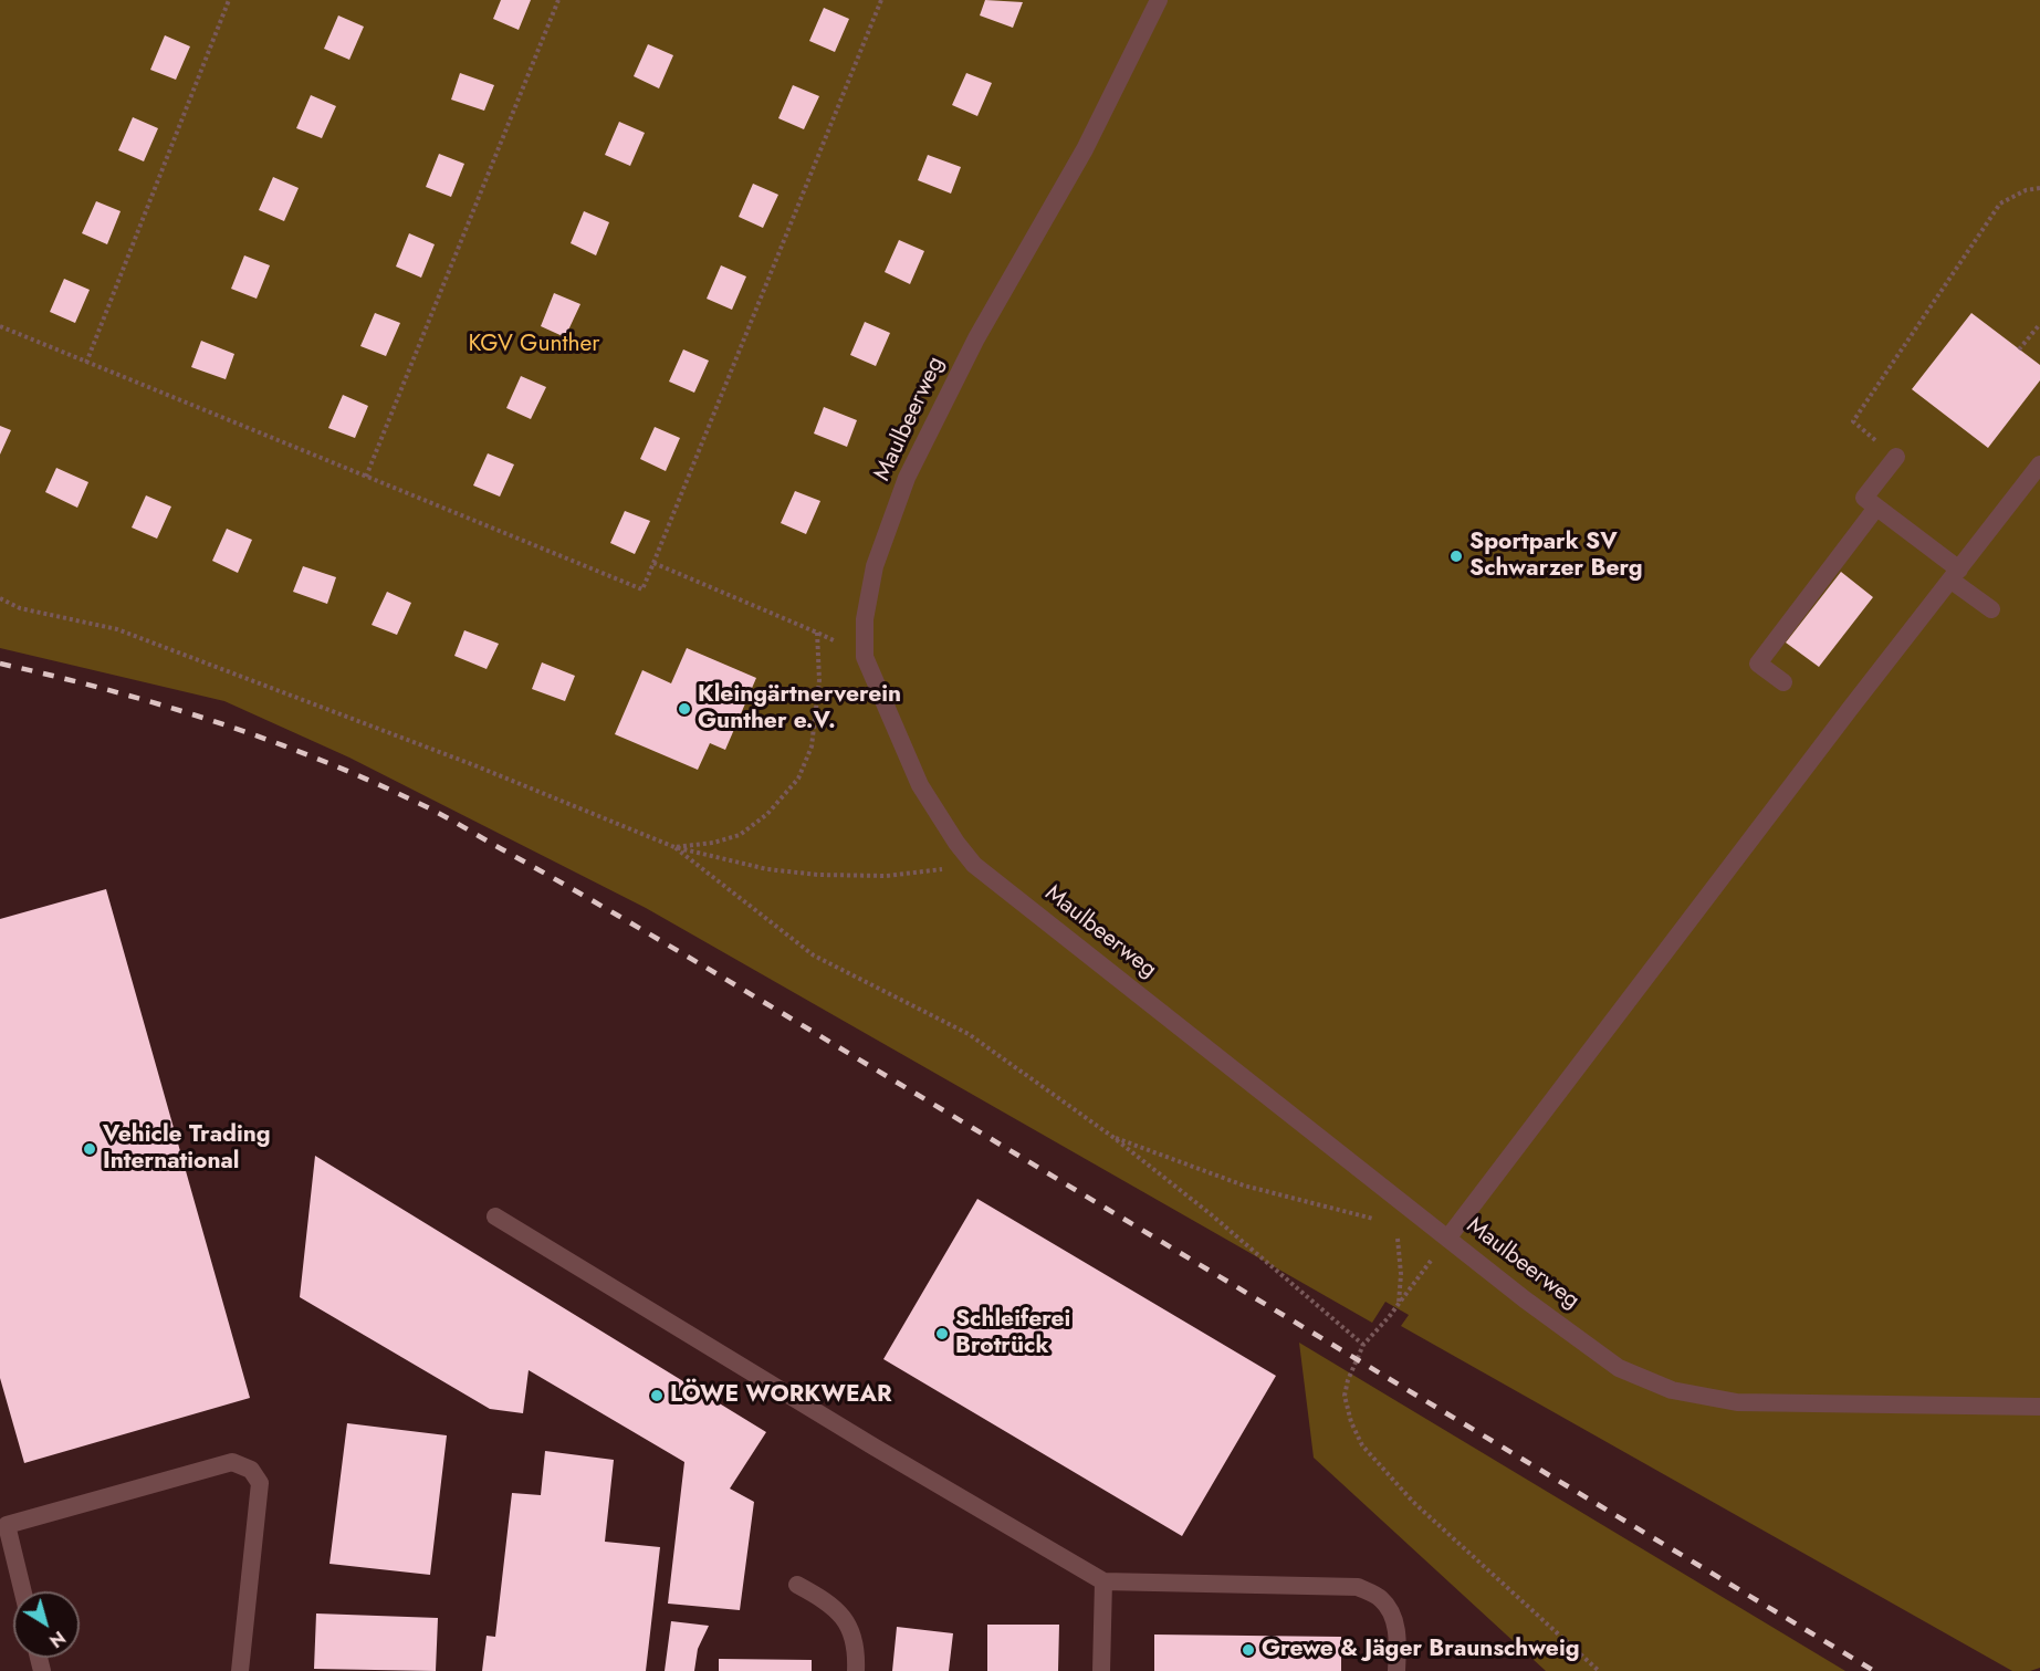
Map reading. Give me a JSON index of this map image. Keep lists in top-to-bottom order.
{
  "streets": {
    "lane": ["Maulbeerweg"]
  },
  "parks": ["KGV Gunther"],
  "places": [
    "Sportpark SV Schwarzer Berg",
    "Kleingärtnerverein Gunther e.V.",
    "Vehicle Trading International",
    "Schleiferei Brotrück",
    "LÖWE WORKWEAR",
    "Grewe & Jäger Braunschweig"
  ],
  "north": "bottom right"
}
